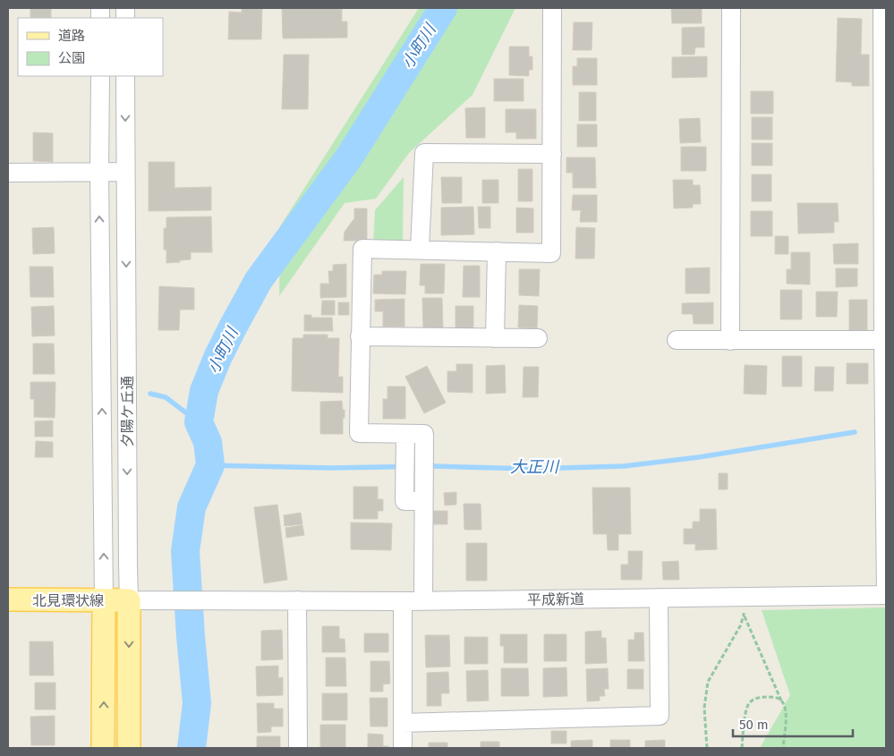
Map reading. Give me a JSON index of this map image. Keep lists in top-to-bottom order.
{
  "streets": {
    "main road": ["夕陽ケ丘通", "北見環状線"],
    "street": ["平成新道"]
  },
  "crossings": [
    ["夕陽ケ丘通", "平成新道"],
    ["夕陽ケ丘通", "北見環状線"],
    ["平成新道", "北見環状線"]
  ],
  "water": ["小町川", "大正川"],
  "legend": ["道路", "公園"],
  "scale_bar": "50 m"
}
